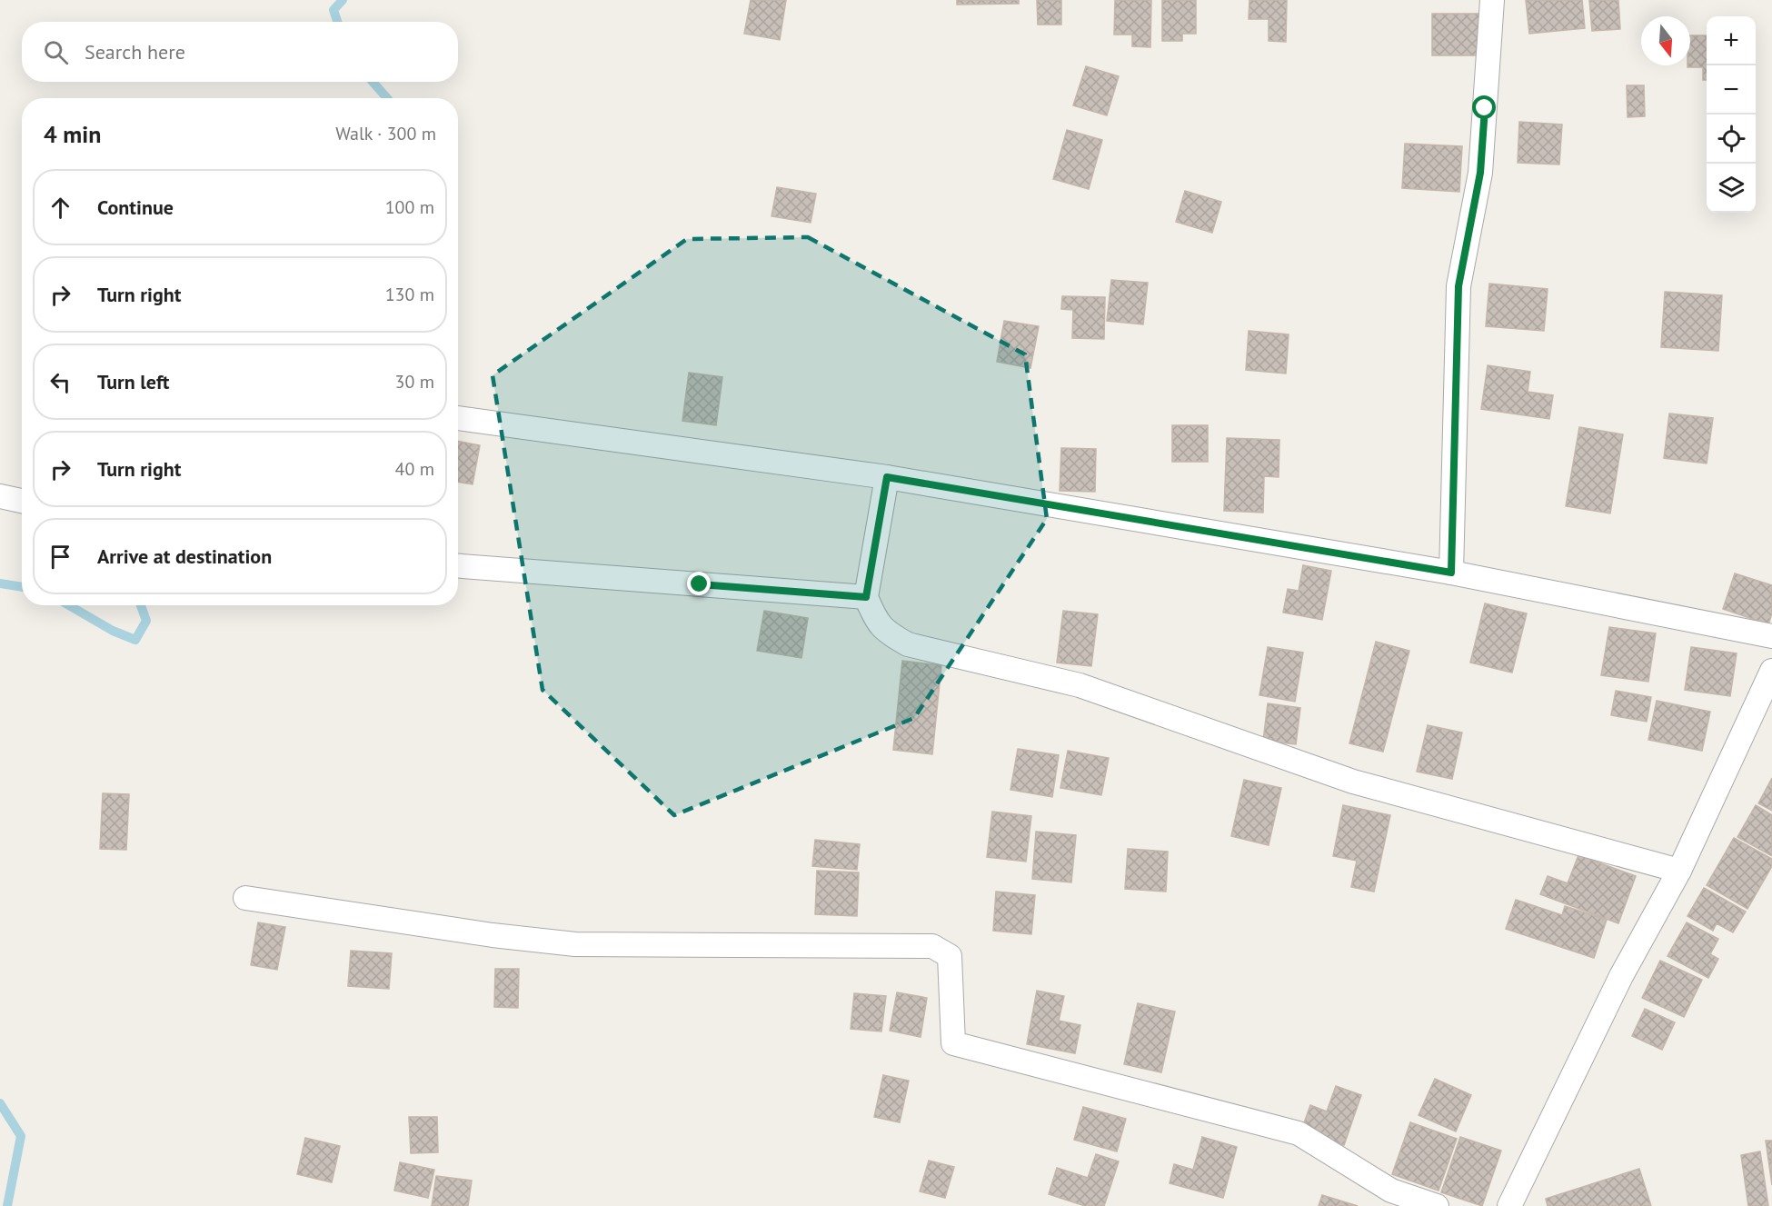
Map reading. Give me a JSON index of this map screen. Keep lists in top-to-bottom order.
{
  "north": "bottom",
  "page": {
    "map_buttons": ["+", "−"],
    "search": "Search here",
    "heading": ["4 min", "Walk · 300 m"],
    "list": [
      ["Continue", "100 m"],
      ["Turn right", "130 m"],
      ["Turn left", "30 m"],
      ["Turn right", "40 m"],
      "Arrive at destination"
    ]
  }
}
